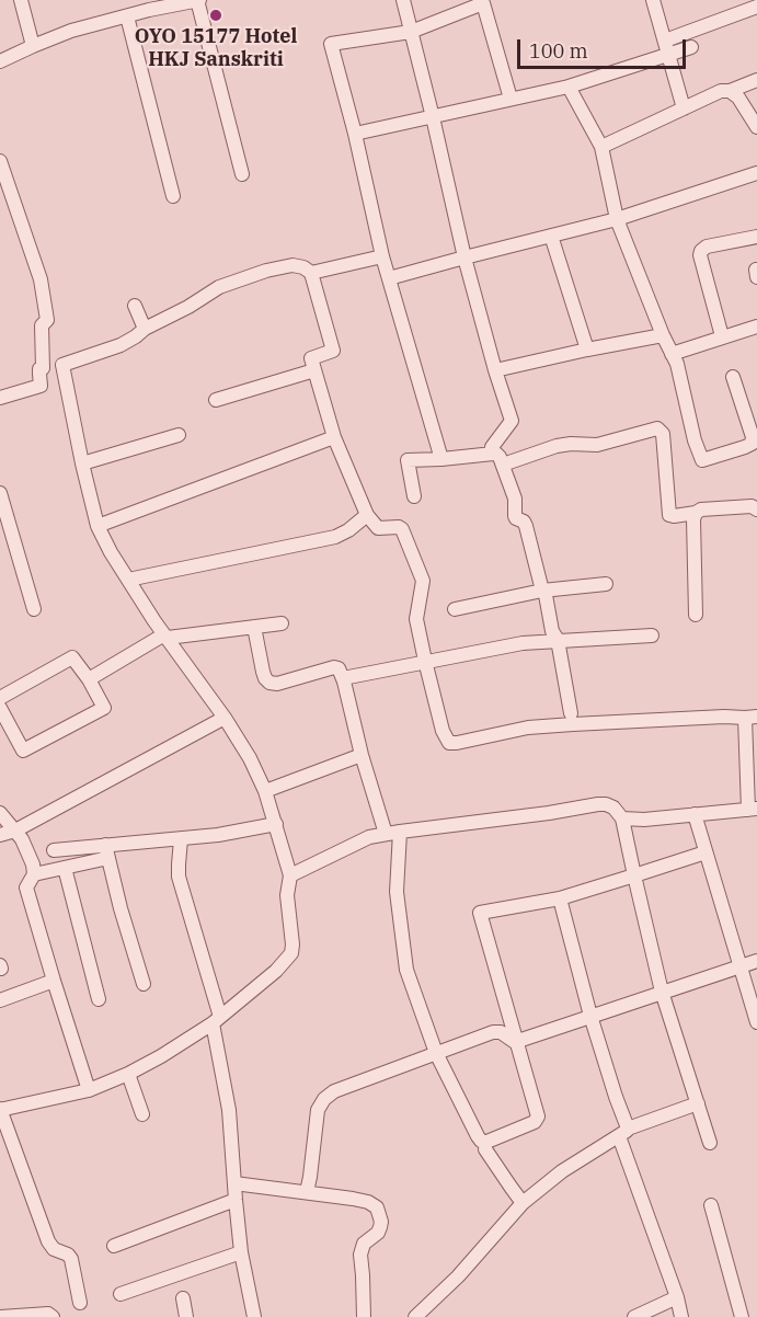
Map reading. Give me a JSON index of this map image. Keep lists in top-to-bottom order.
{
  "places": ["OYO 15177 Hotel HKJ Sanskriti"],
  "scale_bar": "100 m"
}
